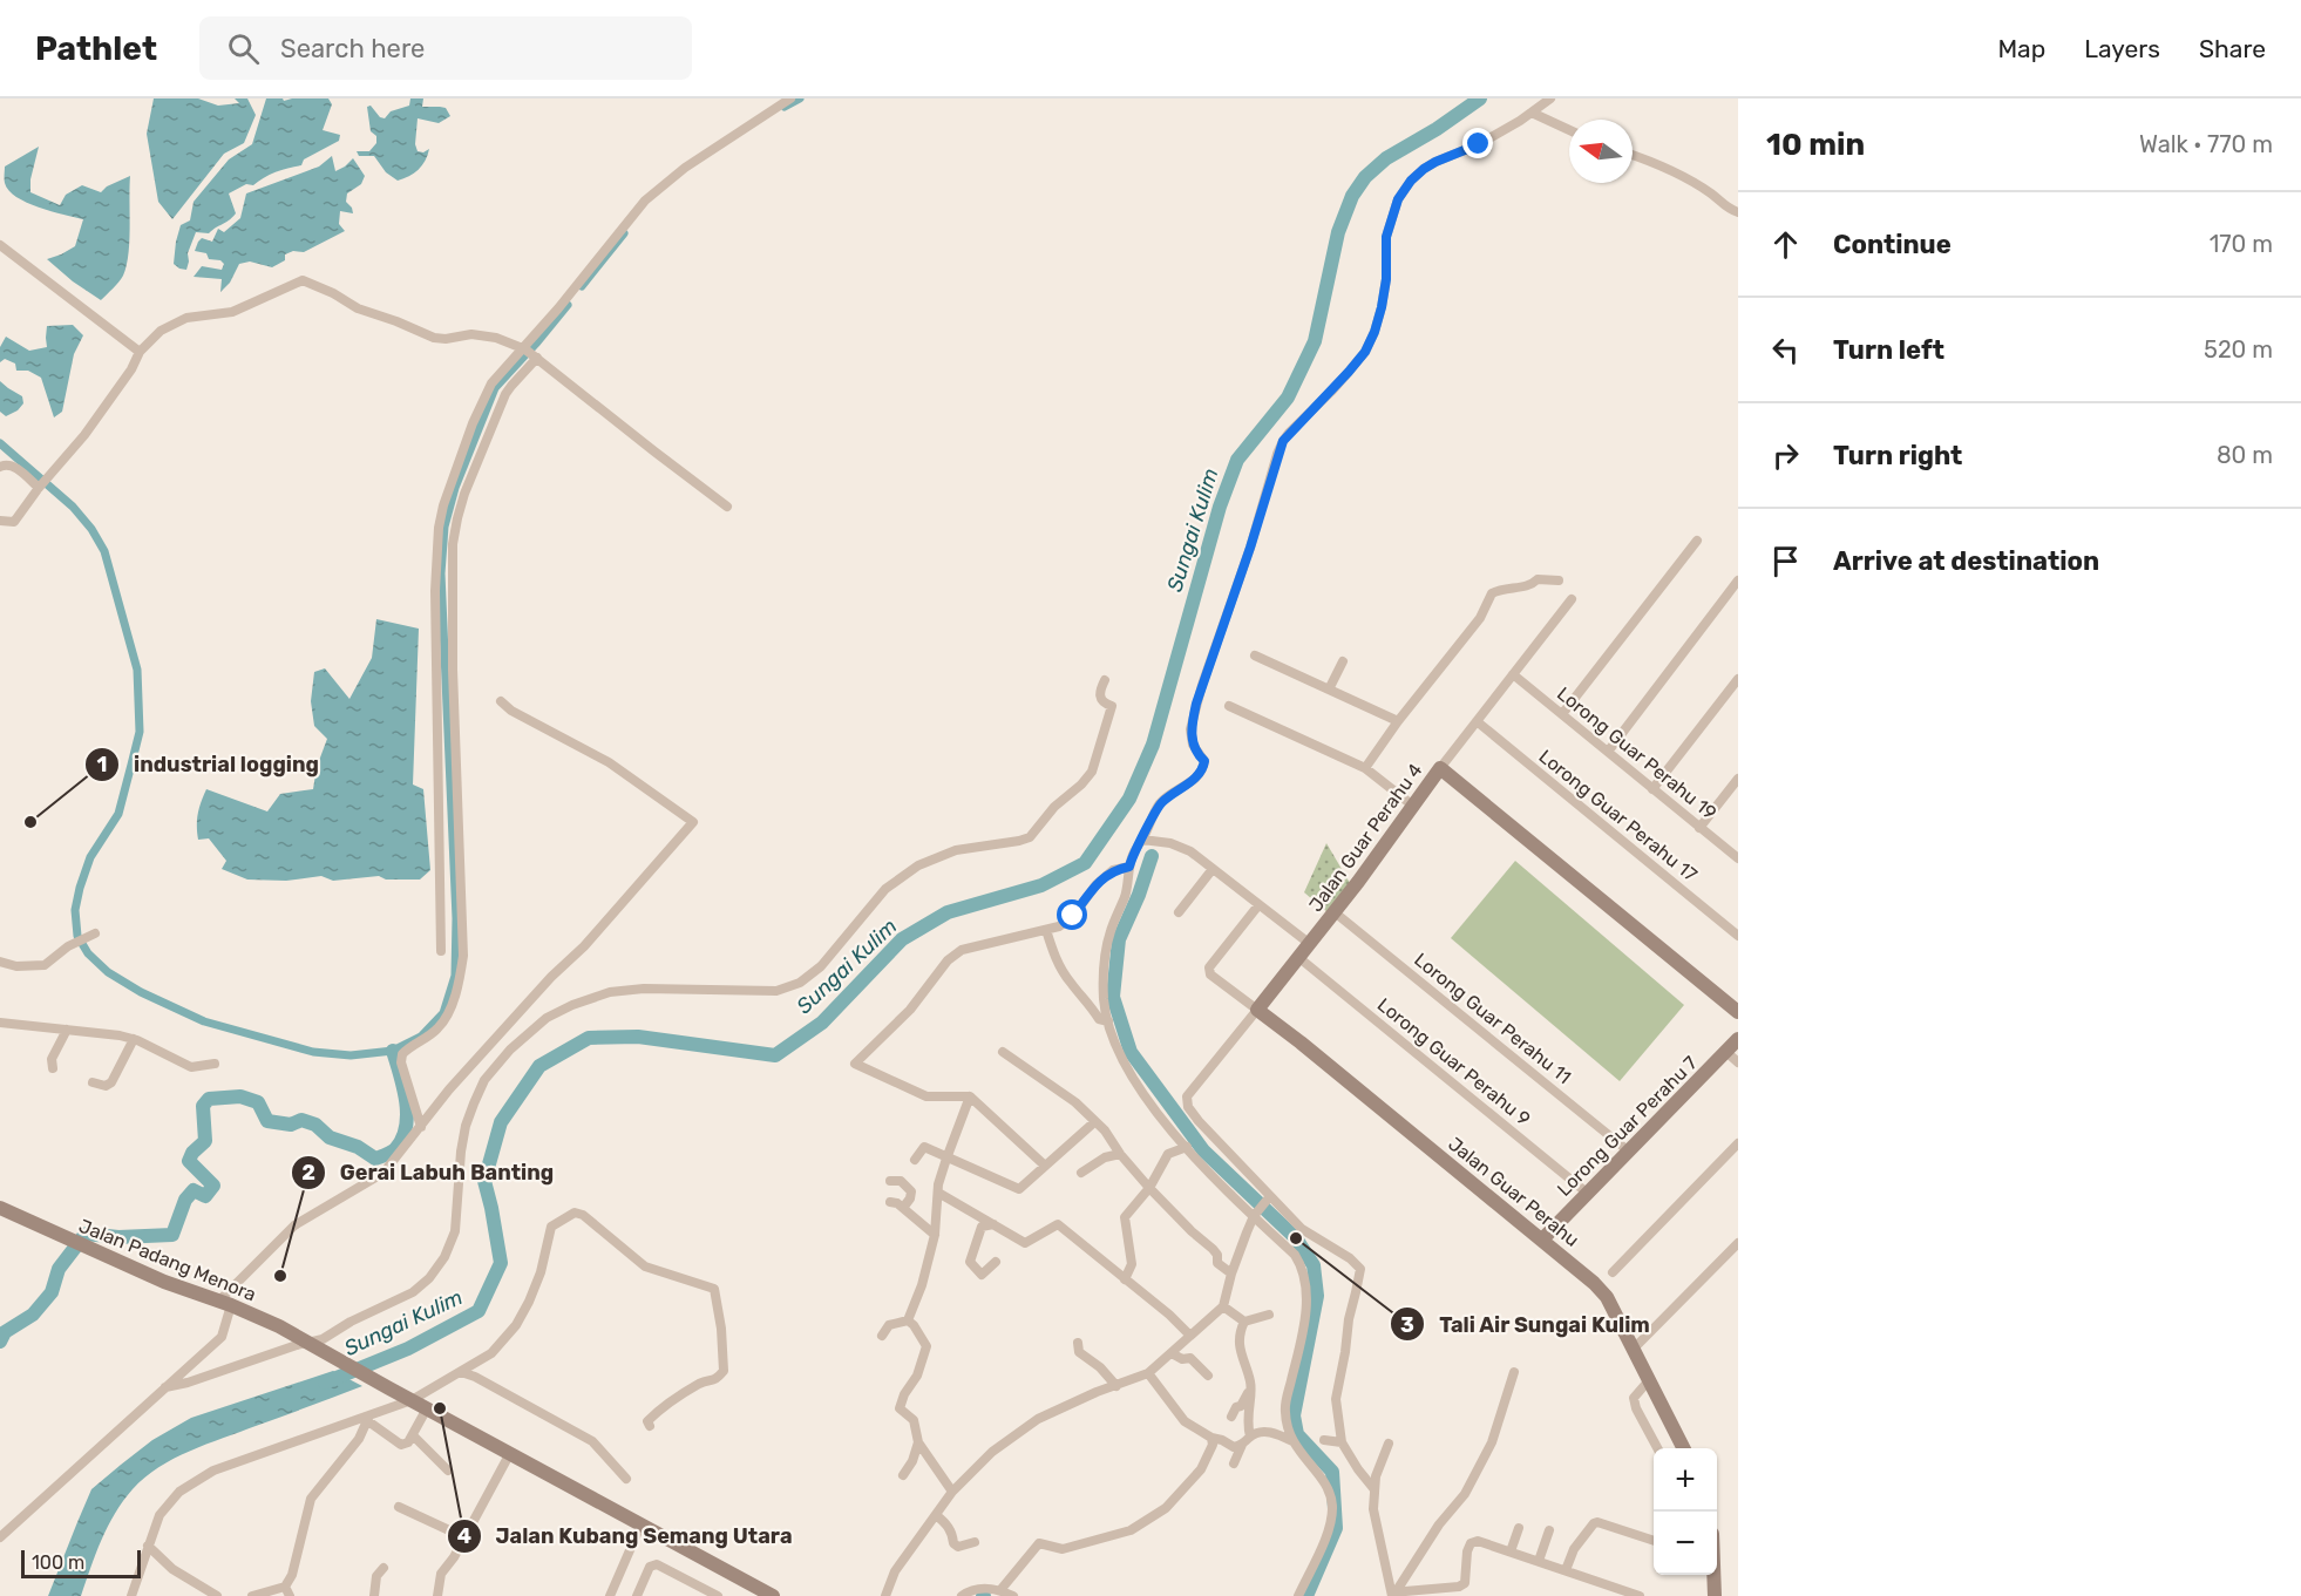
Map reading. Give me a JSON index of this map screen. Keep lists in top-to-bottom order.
{
  "streets": {
    "street": [
      "Lorong Guar Perahu 19",
      "Lorong Guar Perahu 17",
      "Jalan Guar Perahu 4",
      "Lorong Guar Perahu 11",
      "Lorong Guar Perahu 9",
      "Lorong Guar Perahu 7",
      "Jalan Guar Perahu",
      "Jalan Padang Menora"
    ]
  },
  "crossings": [
    ["Lorong Guar Perahu 19", "Jalan Guar Perahu 4"],
    ["Lorong Guar Perahu 17", "Jalan Guar Perahu 4"],
    ["Jalan Guar Perahu 4", "Lorong Guar Perahu 11"],
    ["Jalan Guar Perahu 4", "Lorong Guar Perahu 9"],
    ["Jalan Guar Perahu 4", "Jalan Guar Perahu"],
    ["Lorong Guar Perahu 11", "Lorong Guar Perahu 7"],
    ["Lorong Guar Perahu 9", "Lorong Guar Perahu 7"],
    ["Lorong Guar Perahu 7", "Jalan Guar Perahu"]
  ],
  "water": ["Sungai Kulim"],
  "places": [
    "industrial logging",
    "Tali Air Sungai Kulim",
    "Gerai Labuh Banting",
    "Jalan Kubang Semang Utara"
  ],
  "scale_bar": "100 m",
  "north": "left",
  "page": {
    "header": "Pathlet",
    "search": "Search here",
    "nav": ["Map", "Layers", "Share"],
    "heading": ["10 min", "Walk · 770 m"],
    "list": [
      ["Continue", "170 m"],
      ["Turn left", "520 m"],
      ["Turn right", "80 m"],
      "Arrive at destination"
    ],
    "map_buttons": ["+", "−"],
    "scale": "100 m"
  }
}
